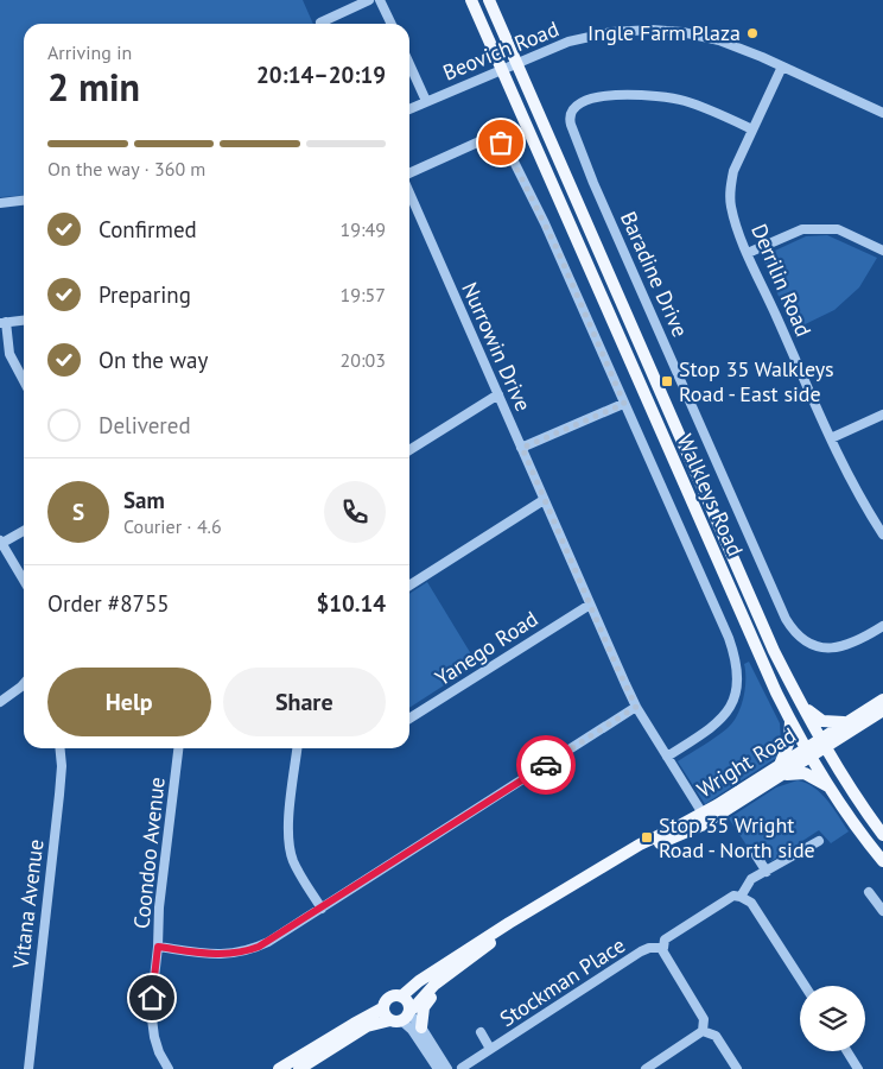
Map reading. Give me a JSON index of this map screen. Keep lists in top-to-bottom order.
{
  "streets": {
    "main road": ["Walkleys Road", "Wright Road"],
    "street": [
      "Beovich Road",
      "Baradine Drive",
      "Derrilin Road",
      "Nurrowin Drive",
      "Yanego Road",
      "Coondoo Avenue",
      "Vitana Avenue",
      "Stockman Place"
    ]
  },
  "crossings": [
    ["Beovich Road", "Derrilin Road"],
    ["Baradine Drive", "Derrilin Road"],
    ["Nurrowin Drive", "Yanego Road"],
    ["Nurrowin Drive", "Wright Road"],
    ["Walkleys Road", "Wright Road"]
  ],
  "places": {
    "other": ["Ingle Farm Plaza"],
    "transit": ["Stop 35 Walkleys Road - East side", "Stop 35 Wright Road - North side"]
  },
  "page": {
    "heading": ["2 min", "Arriving in", "20:14–20:19"],
    "panel": [
      "Sam",
      "Courier · 4.6",
      "Order #8755",
      "$10.14"
    ],
    "bar": "On the way · 360 m",
    "list": [
      ["Confirmed", "19:49"],
      ["Preparing", "19:57"],
      ["On the way", "20:03"],
      "Delivered"
    ],
    "round": "S",
    "buttons": ["Help", "Share"]
  }
}
